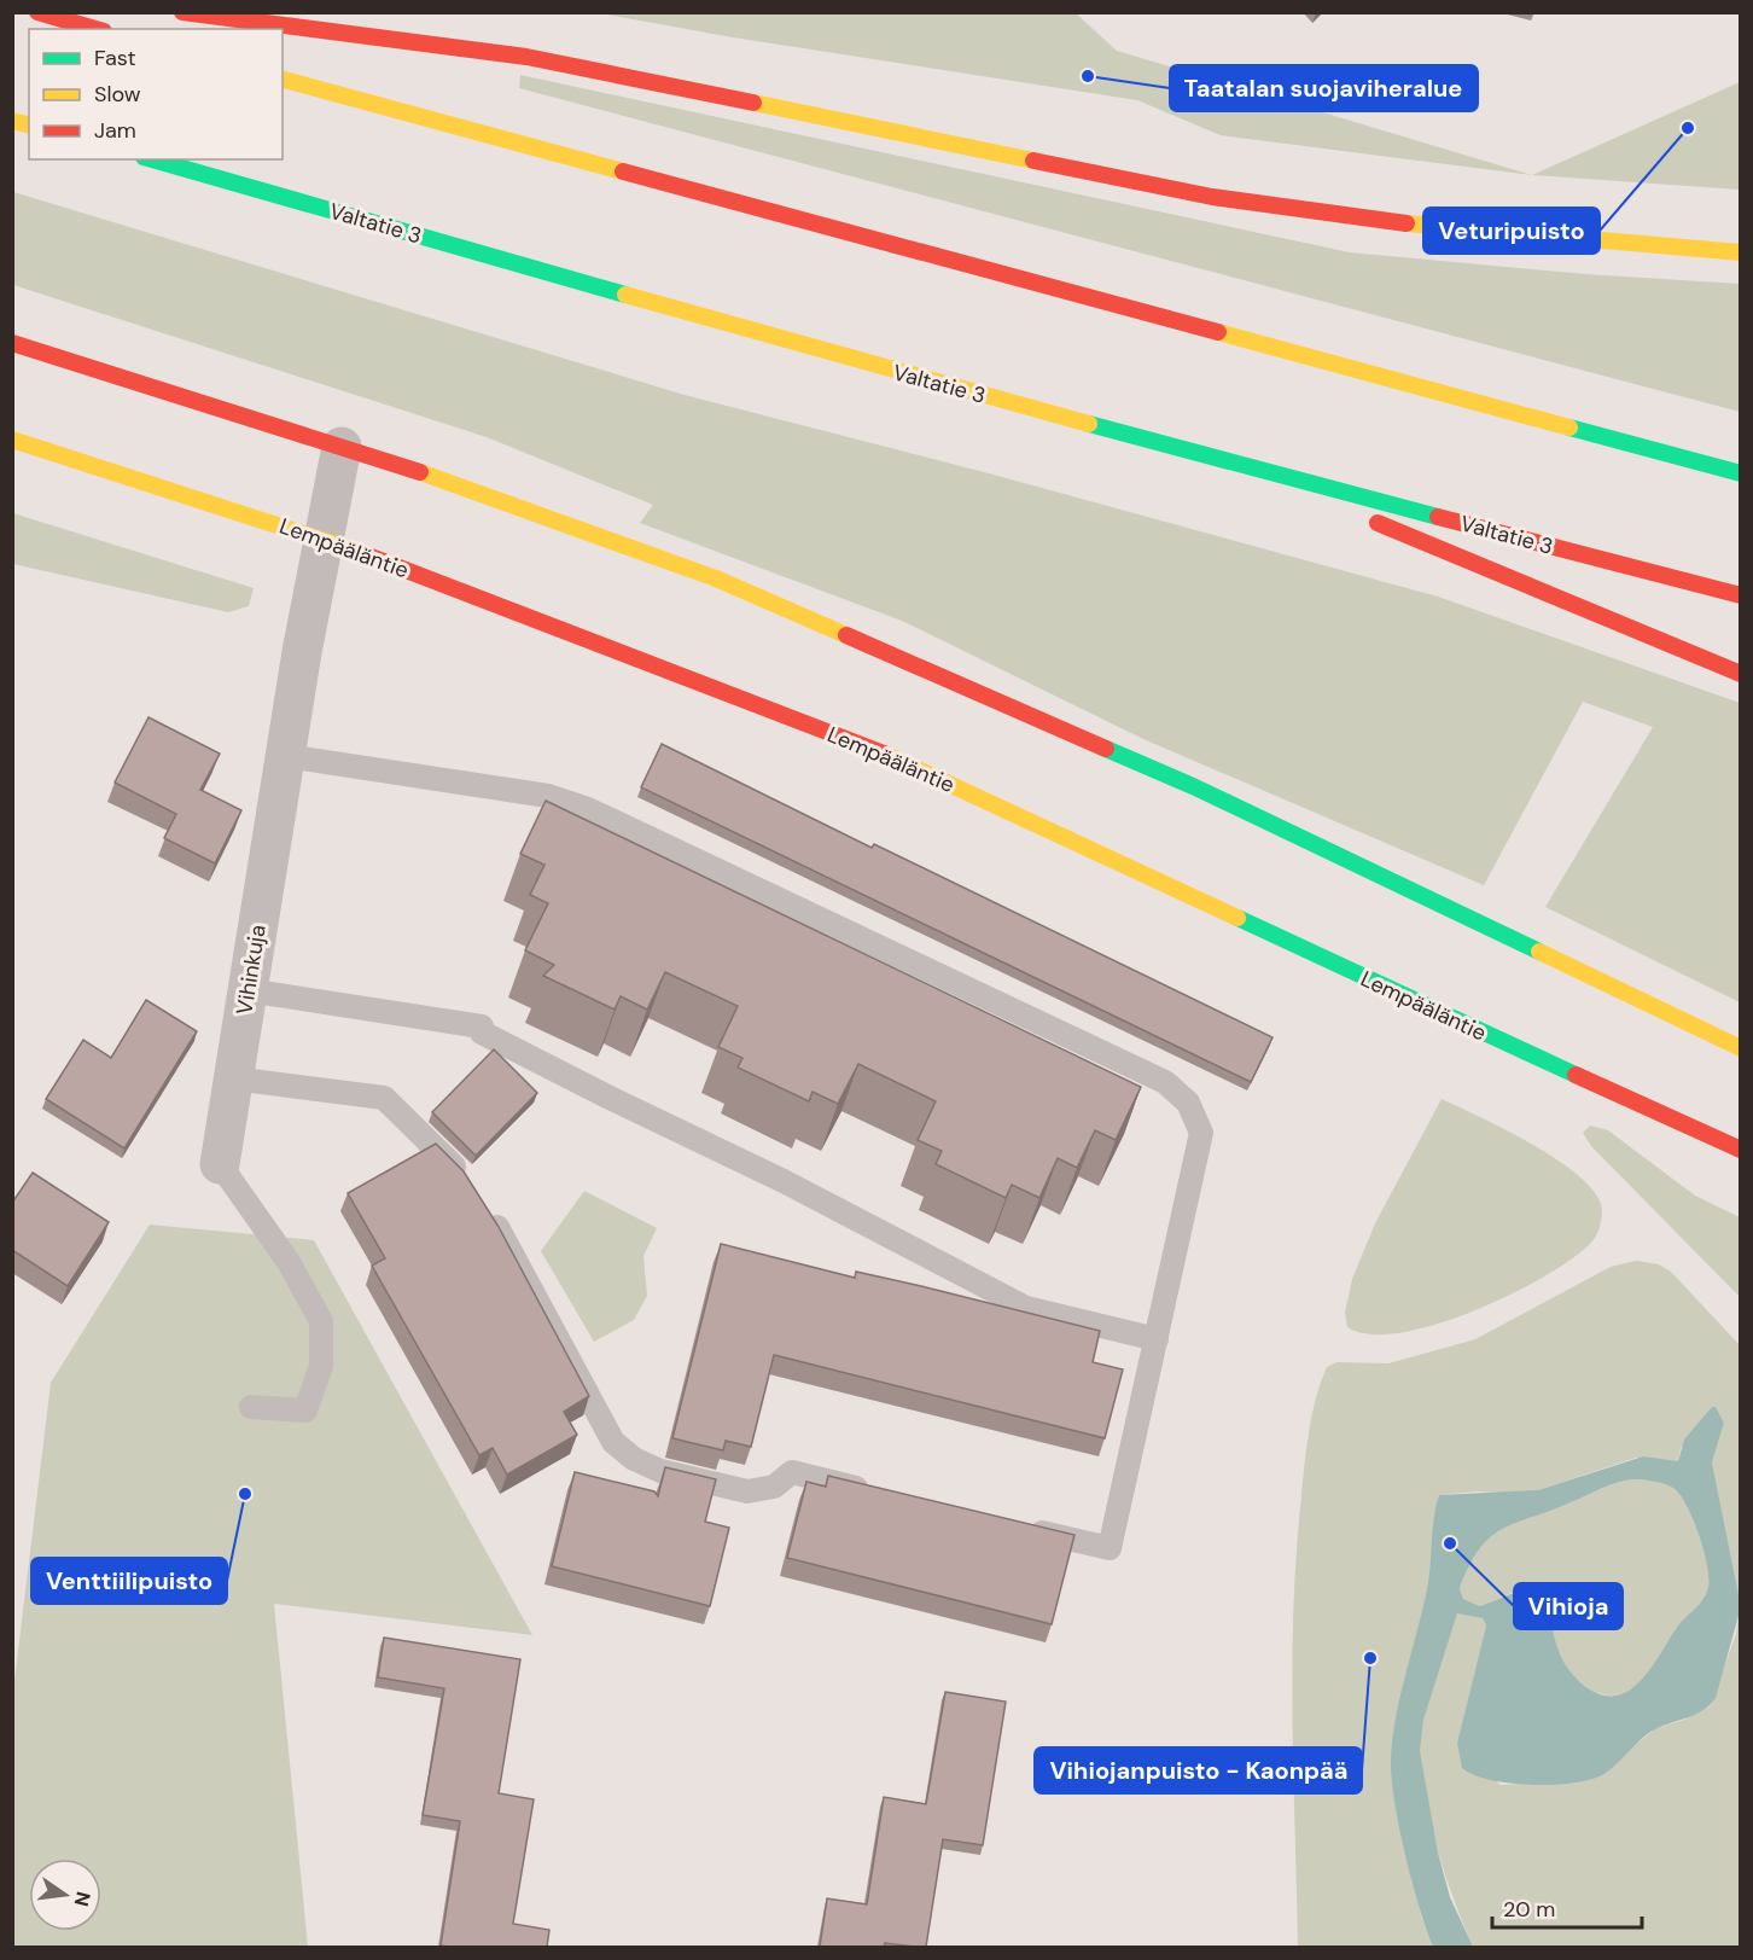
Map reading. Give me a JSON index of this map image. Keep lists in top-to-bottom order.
{
  "streets": {
    "main road": ["Valtatie 3", "Lempääläntie"],
    "street": ["Vihinkuja"]
  },
  "crossings": [
    ["Lempääläntie", "Vihinkuja"]
  ],
  "places": [
    "Taatalan suojaviheralue",
    "Veturipuisto",
    "Venttiilipuisto",
    "Vihioja",
    "Vihiojanpuisto - Kaonpää"
  ],
  "legend": ["Fast", "Slow", "Jam"],
  "scale_bar": "20 m",
  "north": "right"
}
